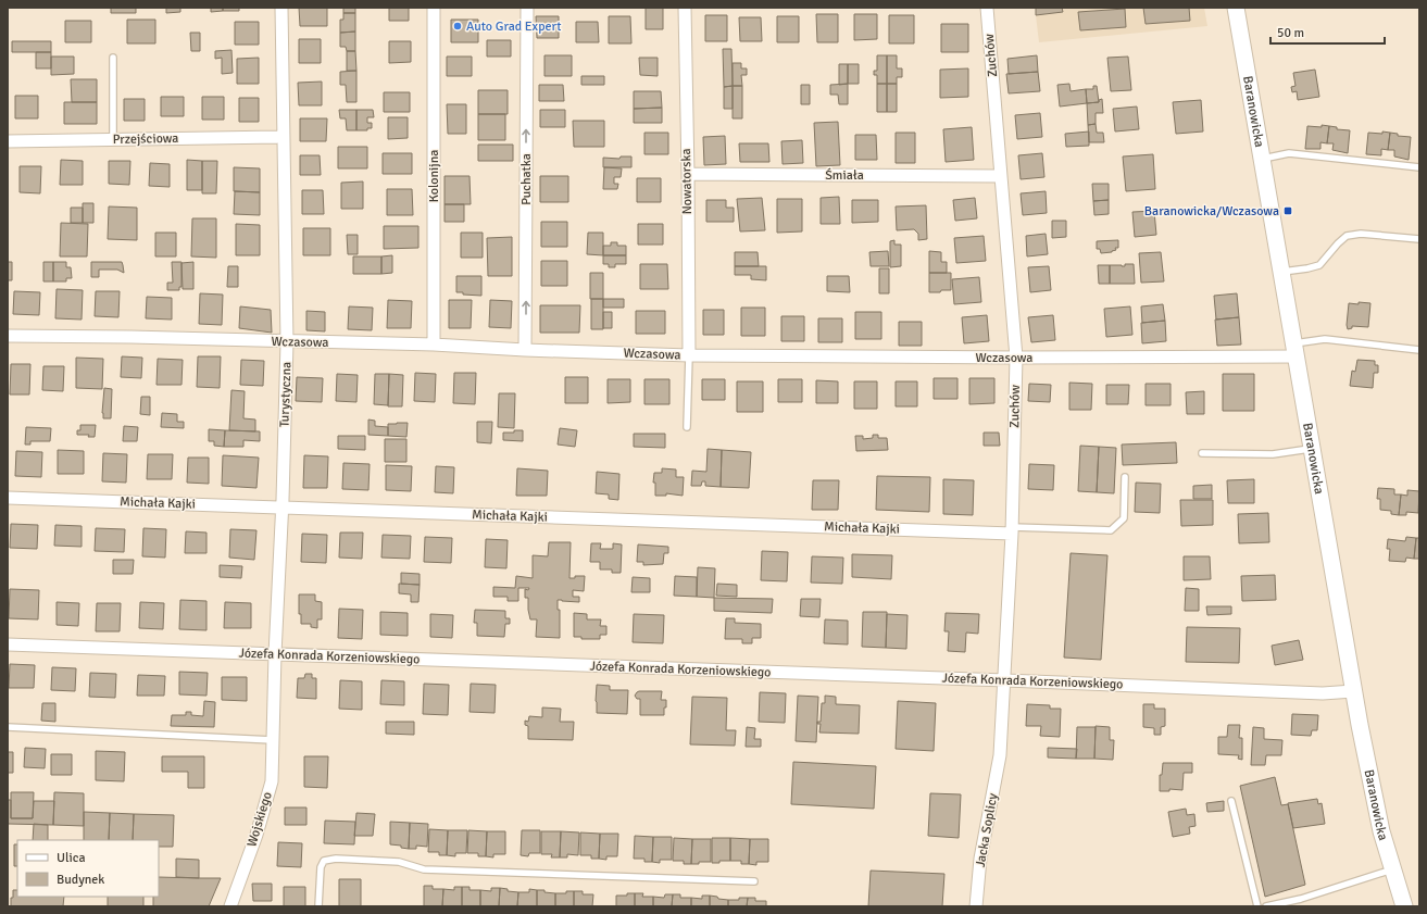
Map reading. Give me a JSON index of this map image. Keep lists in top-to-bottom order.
{
  "streets": {
    "street": [
      "Zuchów",
      "Baranowicka",
      "Przejściowa",
      "Śmiała",
      "Kolonijna",
      "Puchatka",
      "Nowatorska",
      "Wczasowa",
      "Turystyczna",
      "Michała Kajki",
      "Józefa Konrada Korzeniowskiego",
      "Wojskiego",
      "Jacka Soplicy"
    ]
  },
  "crossings": [
    ["Zuchów", "Śmiała"],
    ["Zuchów", "Wczasowa"],
    ["Zuchów", "Michała Kajki"],
    ["Zuchów", "Józefa Konrada Korzeniowskiego"],
    ["Zuchów", "Jacka Soplicy"],
    ["Baranowicka", "Wczasowa"],
    ["Baranowicka", "Józefa Konrada Korzeniowskiego"],
    ["Przejściowa", "Turystyczna"],
    ["Śmiała", "Nowatorska"],
    ["Kolonijna", "Wczasowa"],
    ["Puchatka", "Wczasowa"],
    ["Nowatorska", "Wczasowa"],
    ["Wczasowa", "Turystyczna"],
    ["Turystyczna", "Michała Kajki"],
    ["Turystyczna", "Józefa Konrada Korzeniowskiego"],
    ["Turystyczna", "Wojskiego"]
  ],
  "one_way": ["Puchatka"],
  "places": {
    "other": ["Auto Grad Expert"],
    "transit": ["Baranowicka/Wczasowa"]
  },
  "legend": ["Ulica", "Budynek"],
  "scale_bar": "50 m"
}
